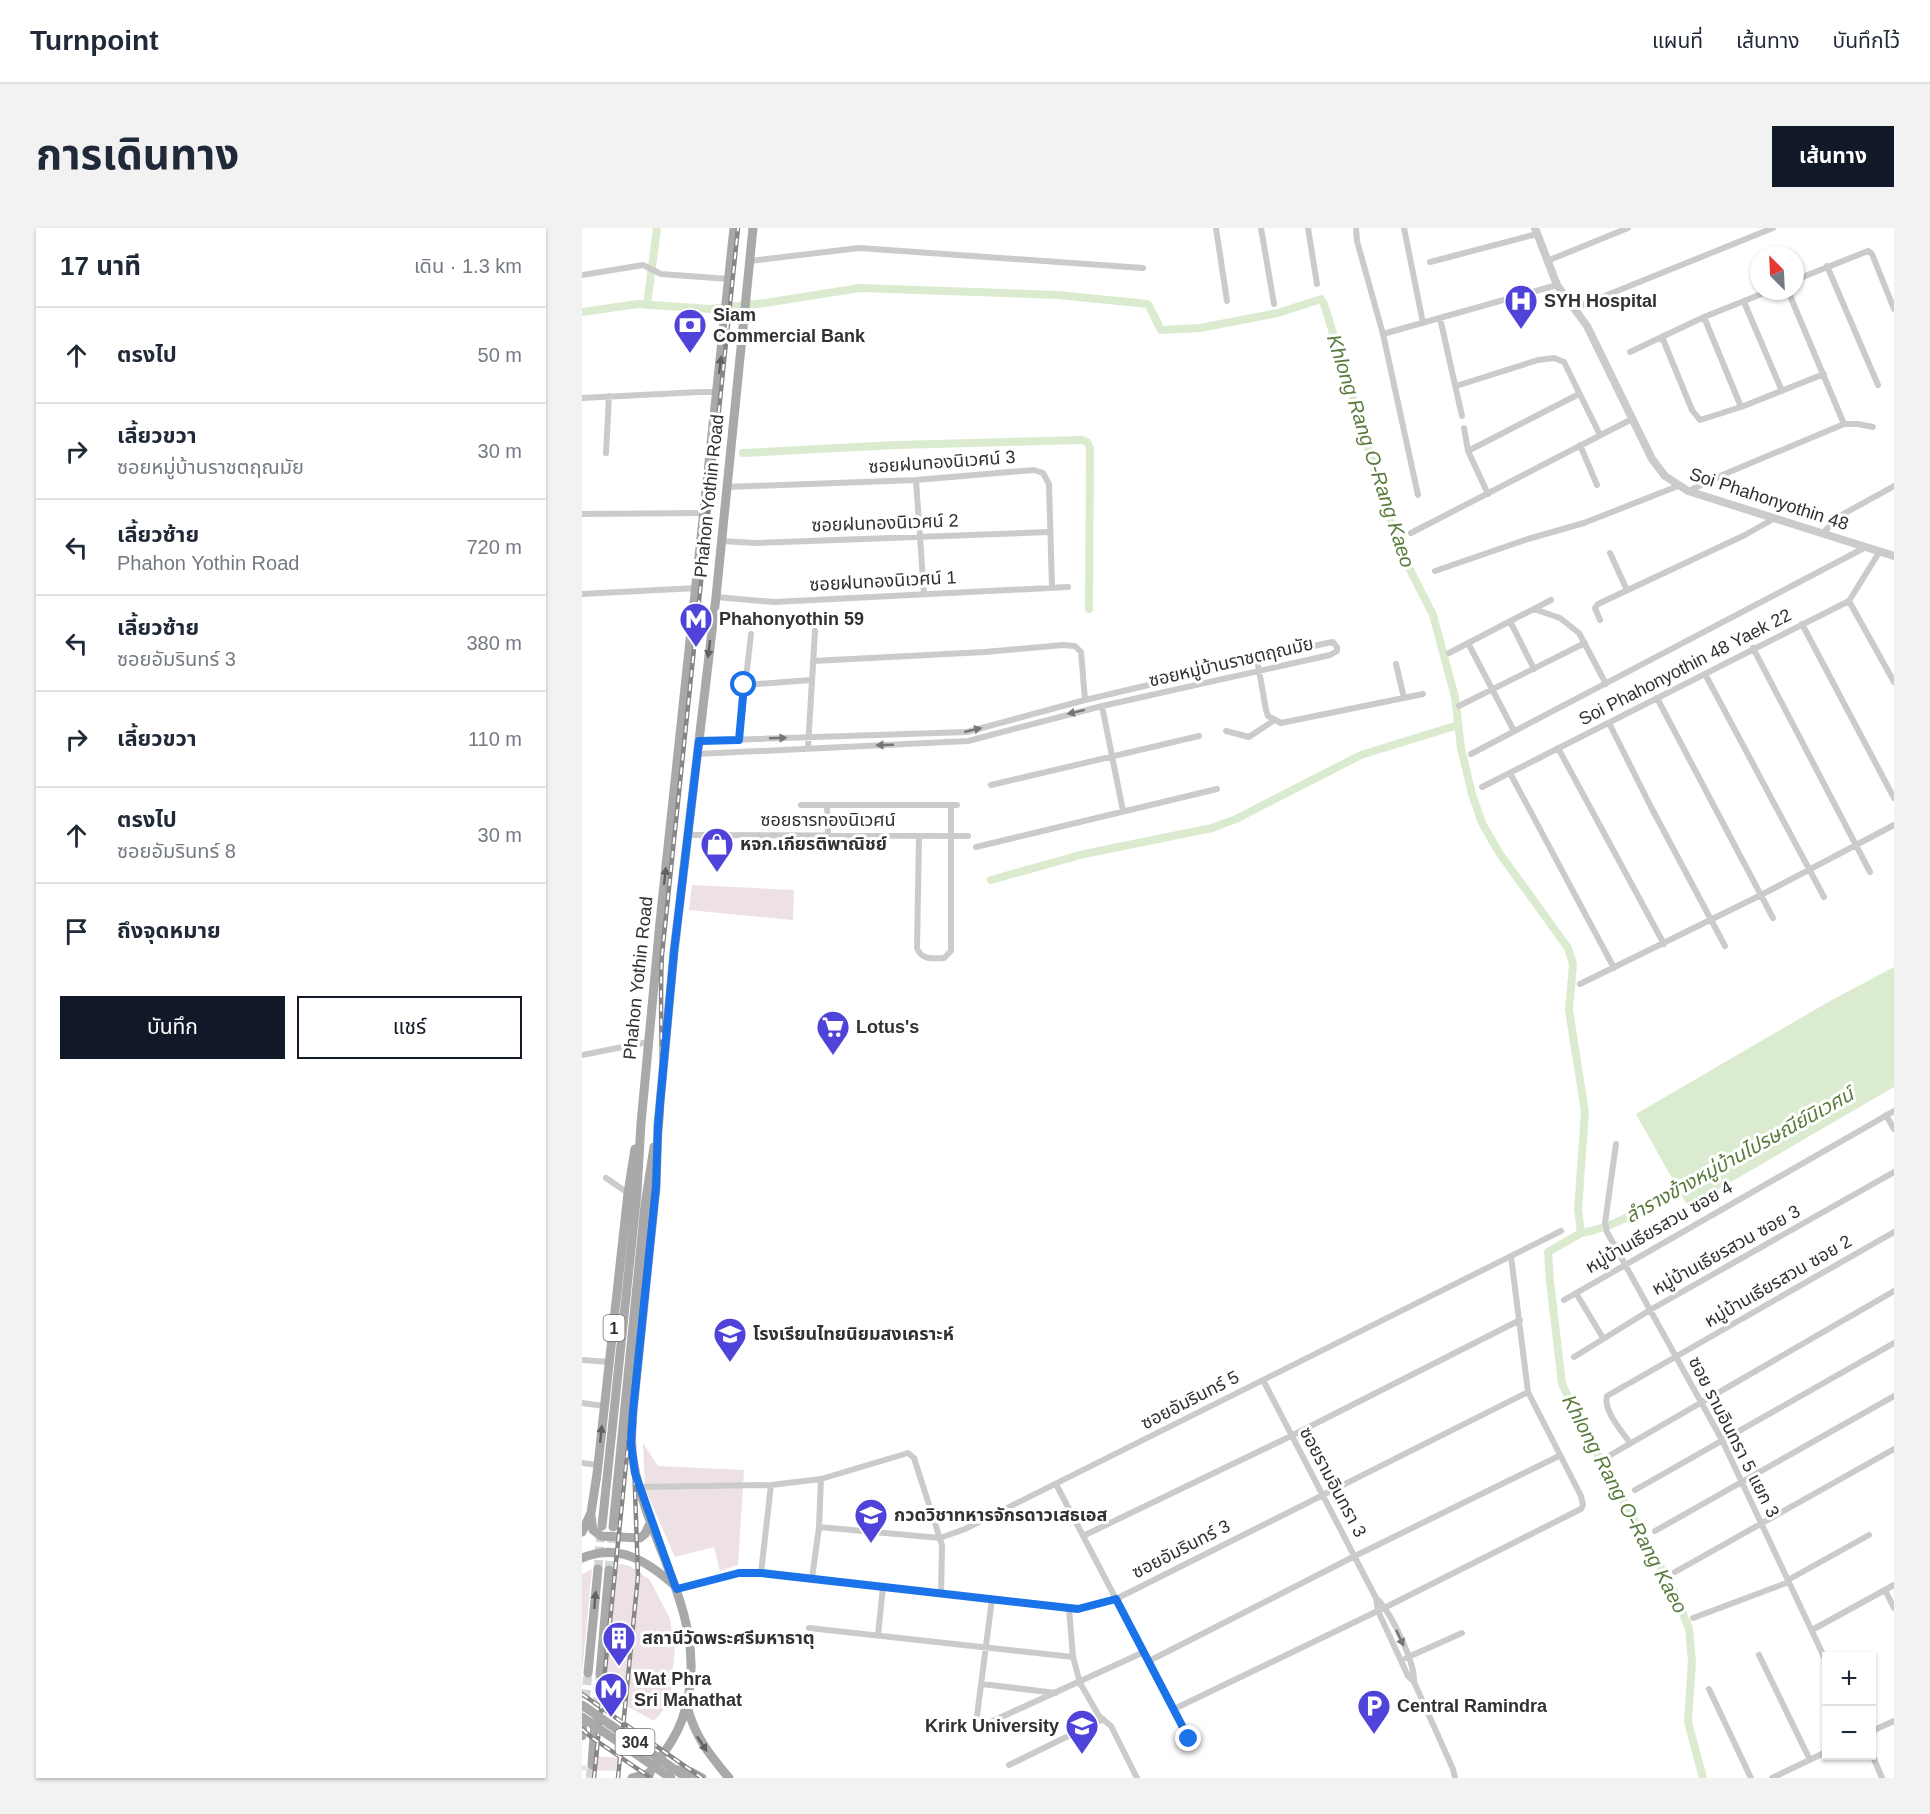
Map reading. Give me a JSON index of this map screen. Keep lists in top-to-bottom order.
{
  "streets": {
    "main road": ["Phahon Yothin Road", "1", "304"],
    "street": [
      "ซอยฝนทองนิเวศน์ 3",
      "Soi Phahonyothin 48",
      "ซอยฝนทองนิเวศน์ 2",
      "ซอยฝนทองนิเวศน์ 1",
      "ซอยหมู่บ้านราชตฤณมัย",
      "Soi Phahonyothin 48 Yaek 22",
      "ซอยธารทองนิเวศน์",
      "หมู่บ้านเธียรสวน ซอย 4",
      "หมู่บ้านเธียรสวน ซอย 3",
      "หมู่บ้านเธียรสวน ซอย 2",
      "ซอยอัมรินทร์ 5",
      "ซอย รามอินทรา 5 แยก 3",
      "ซอยรามอินทรา 3",
      "ซอยอัมรินทร์ 3"
    ]
  },
  "crossings": [
    ["ซอยฝนทองนิเวศน์ 3", "Phahon Yothin Road"],
    ["ซอยฝนทองนิเวศน์ 3", "ซอยฝนทองนิเวศน์ 2"],
    ["ซอยฝนทองนิเวศน์ 3", "ซอยฝนทองนิเวศน์ 1"],
    ["Phahon Yothin Road", "ซอยฝนทองนิเวศน์ 2"],
    ["Phahon Yothin Road", "ซอยฝนทองนิเวศน์ 1"],
    ["Phahon Yothin Road", "ซอยหมู่บ้านราชตฤณมัย"],
    ["Phahon Yothin Road", "ซอยธารทองนิเวศน์"],
    ["Phahon Yothin Road", "ซอยอัมรินทร์ 3"],
    ["หมู่บ้านเธียรสวน ซอย 4", "ซอย รามอินทรา 5 แยก 3"],
    ["หมู่บ้านเธียรสวน ซอย 3", "ซอย รามอินทรา 5 แยก 3"],
    ["หมู่บ้านเธียรสวน ซอย 2", "ซอย รามอินทรา 5 แยก 3"],
    ["ซอยอัมรินทร์ 5", "ซอยรามอินทรา 3"],
    ["ซอยรามอินทรา 3", "ซอยอัมรินทร์ 3"]
  ],
  "water": ["Khlong Rang O-Rang Kaeo", "ลำรางข้างหมู่บ้านไปรษณีย์นิเวศน์"],
  "places": {
    "hospital": ["SYH Hospital"],
    "bank": ["Siam Commercial Bank"],
    "metro station": ["Phahonyothin 59", "Wat Phra Sri Mahathat"],
    "shop": ["หจก.เกียรติพาณิชย์"],
    "supermarket": ["Lotus's"],
    "school or university": ["โรงเรียนไทยนิยมสงเคราะห์", "กวดวิชาทหารจักรดาวเสธเอส", "Krirk University"],
    "building": ["สถานีวัดพระศรีมหาธาตุ"],
    "parking": ["Central Ramindra"]
  },
  "north": "top left",
  "page": {
    "header": "Turnpoint",
    "nav": ["แผนที่", "เส้นทาง", "บันทึกไว้"],
    "title": "การเดินทาง",
    "buttons": [
      "เส้นทาง",
      ["บันทึก", "แชร์"]
    ],
    "heading": ["17 นาที", "เดิน · 1.3 km"],
    "list": [
      ["ตรงไป", "50 m"],
      ["เลี้ยวขวา", "ซอยหมู่บ้านราชตฤณมัย", "30 m"],
      ["เลี้ยวซ้าย", "Phahon Yothin Road", "720 m"],
      ["เลี้ยวซ้าย", "ซอยอัมรินทร์ 3", "380 m"],
      ["เลี้ยวขวา", "110 m"],
      ["ตรงไป", "ซอยอัมรินทร์ 8", "30 m"],
      "ถึงจุดหมาย"
    ],
    "map_buttons": ["+", "−"]
  }
}
